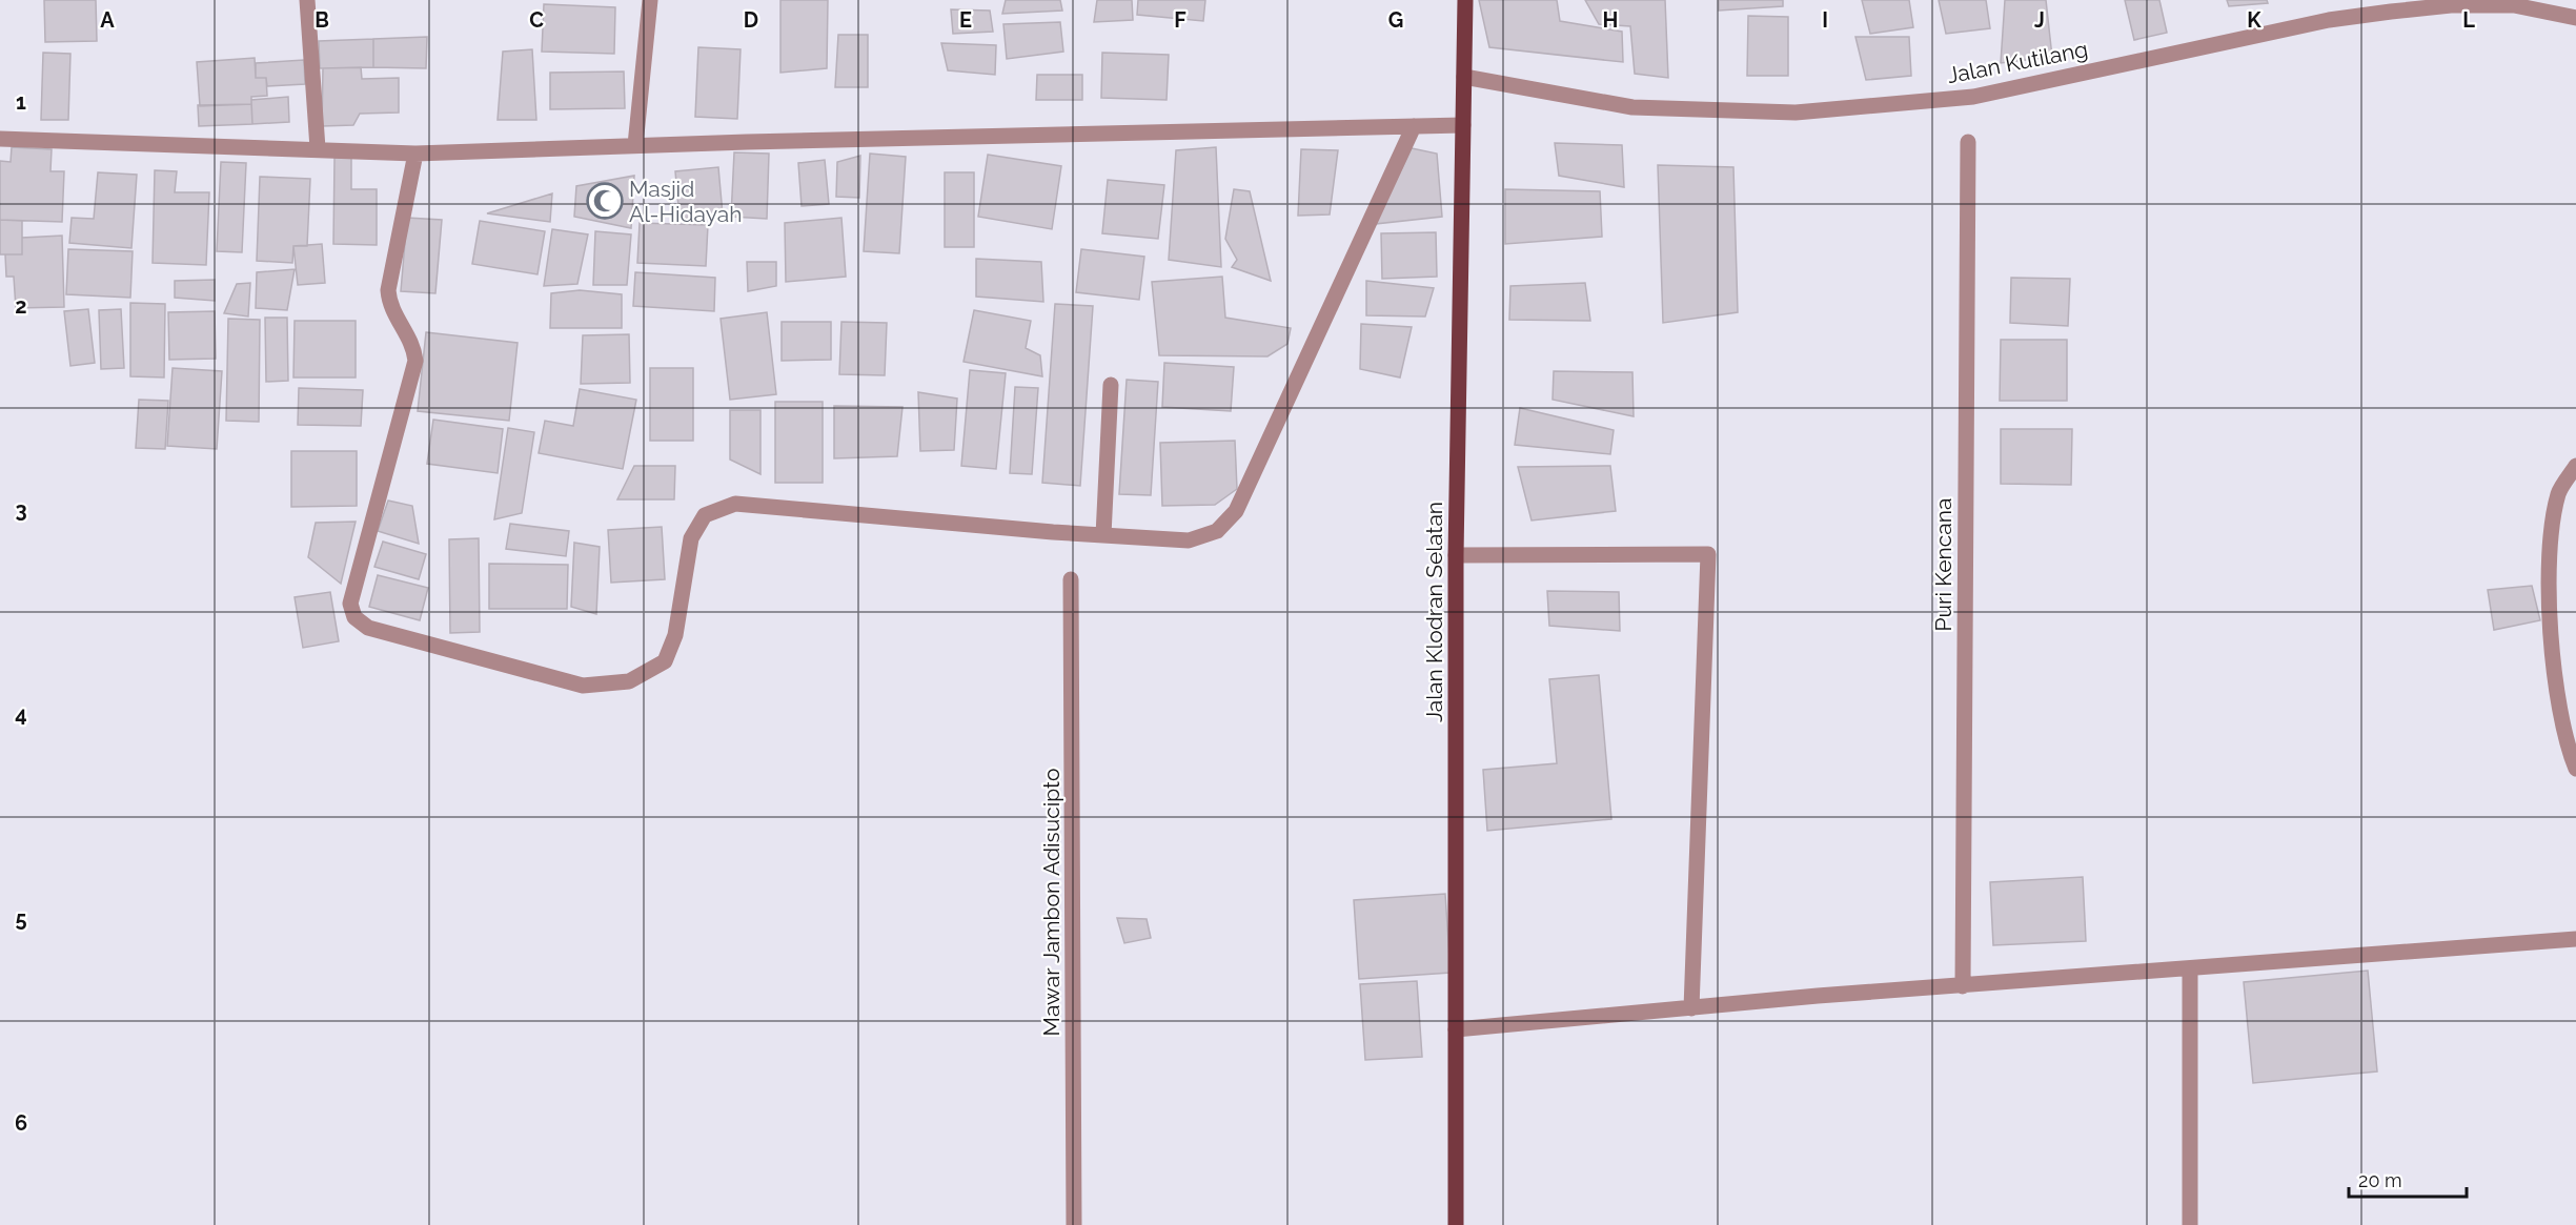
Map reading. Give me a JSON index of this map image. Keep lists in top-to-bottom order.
{
  "streets": {
    "main road": ["Jalan Klodran Selatan"],
    "street": ["Jalan Kutilang", "Puri Kencana", "Mawar Jambon Adisucipto"]
  },
  "crossings": [
    ["Jalan Kutilang", "Jalan Klodran Selatan"]
  ],
  "places": {
    "mosque": ["Masjid Al-Hidayah"]
  },
  "scale_bar": "20 m",
  "grid": {
    "columns": [
      "A",
      "B",
      "C",
      "D",
      "E",
      "F",
      "G",
      "H",
      "I",
      "J",
      "K",
      "L"
    ],
    "rows": [
      "1",
      "2",
      "3",
      "4",
      "5",
      "6"
    ]
  }
}
